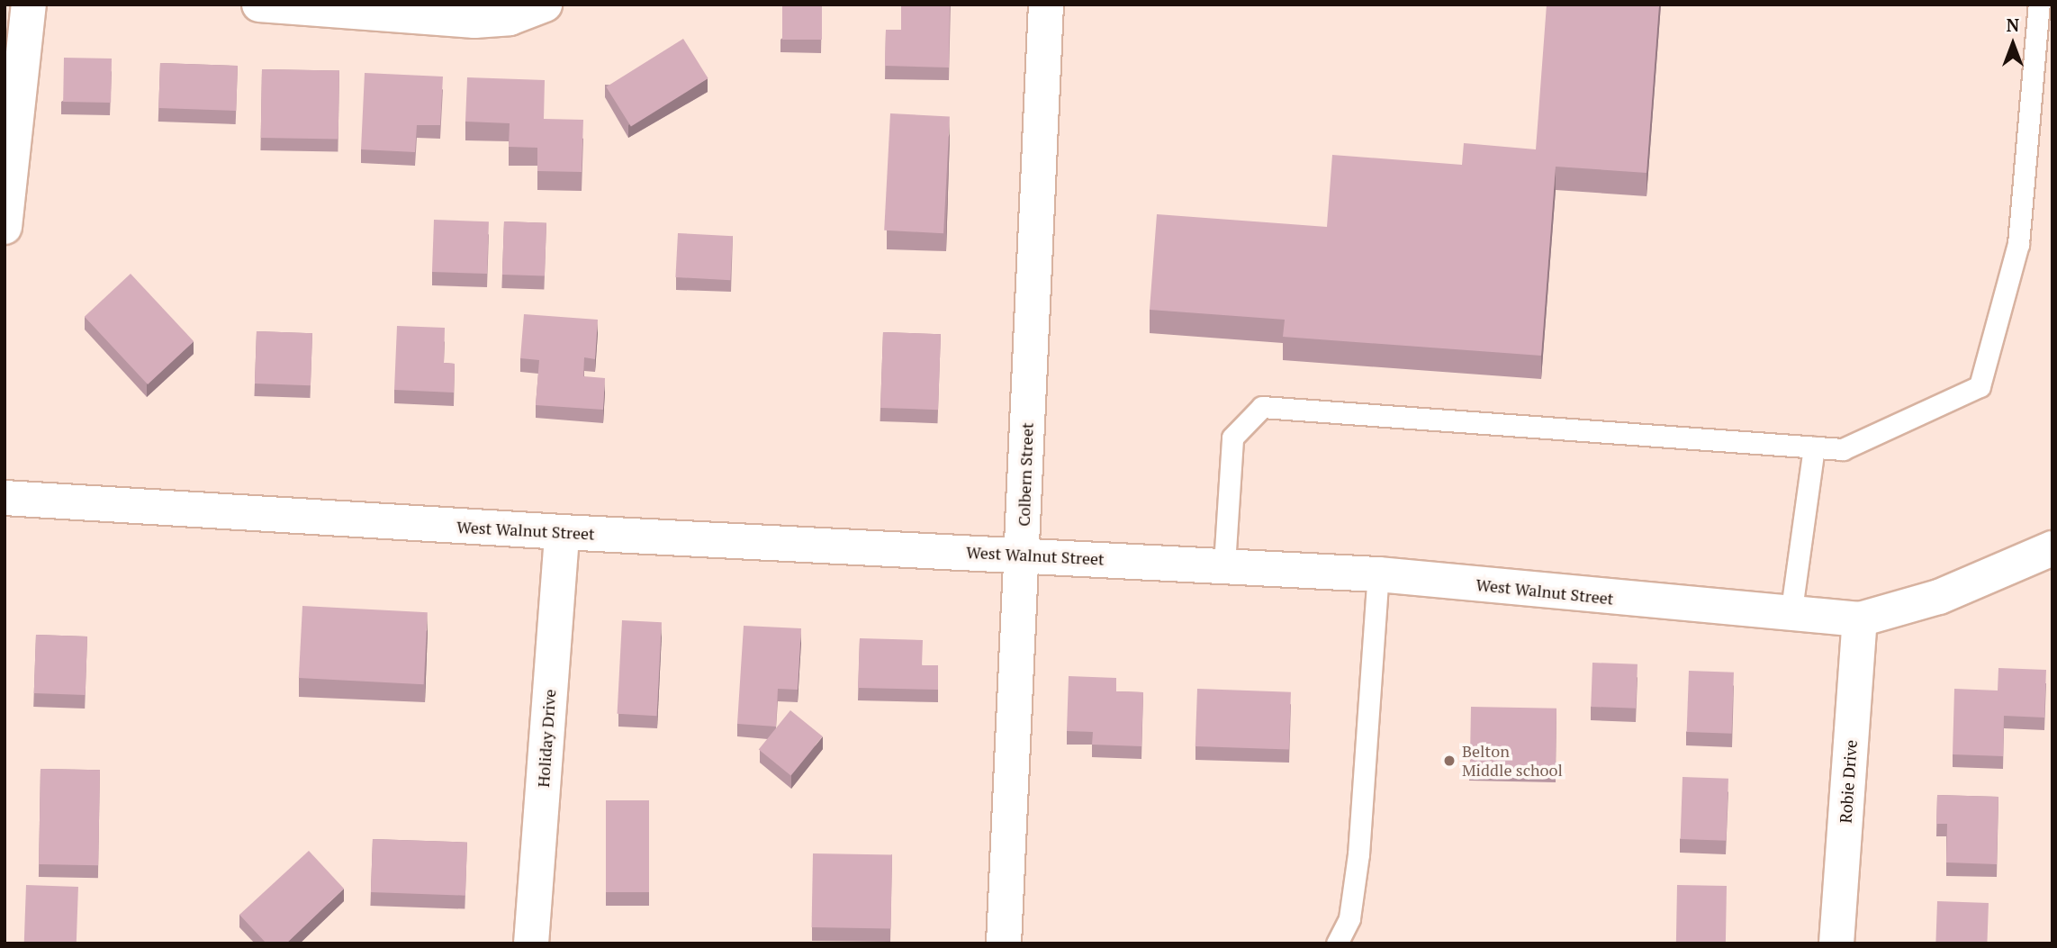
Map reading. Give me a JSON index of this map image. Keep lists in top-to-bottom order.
{
  "streets": {
    "street": [
      "Colbern Street",
      "West Walnut Street",
      "Holiday Drive",
      "Robie Drive"
    ]
  },
  "crossings": [
    ["Colbern Street", "West Walnut Street"],
    ["West Walnut Street", "Holiday Drive"],
    ["West Walnut Street", "Robie Drive"]
  ],
  "places": ["Belton Middle school"],
  "north": "top"
}
